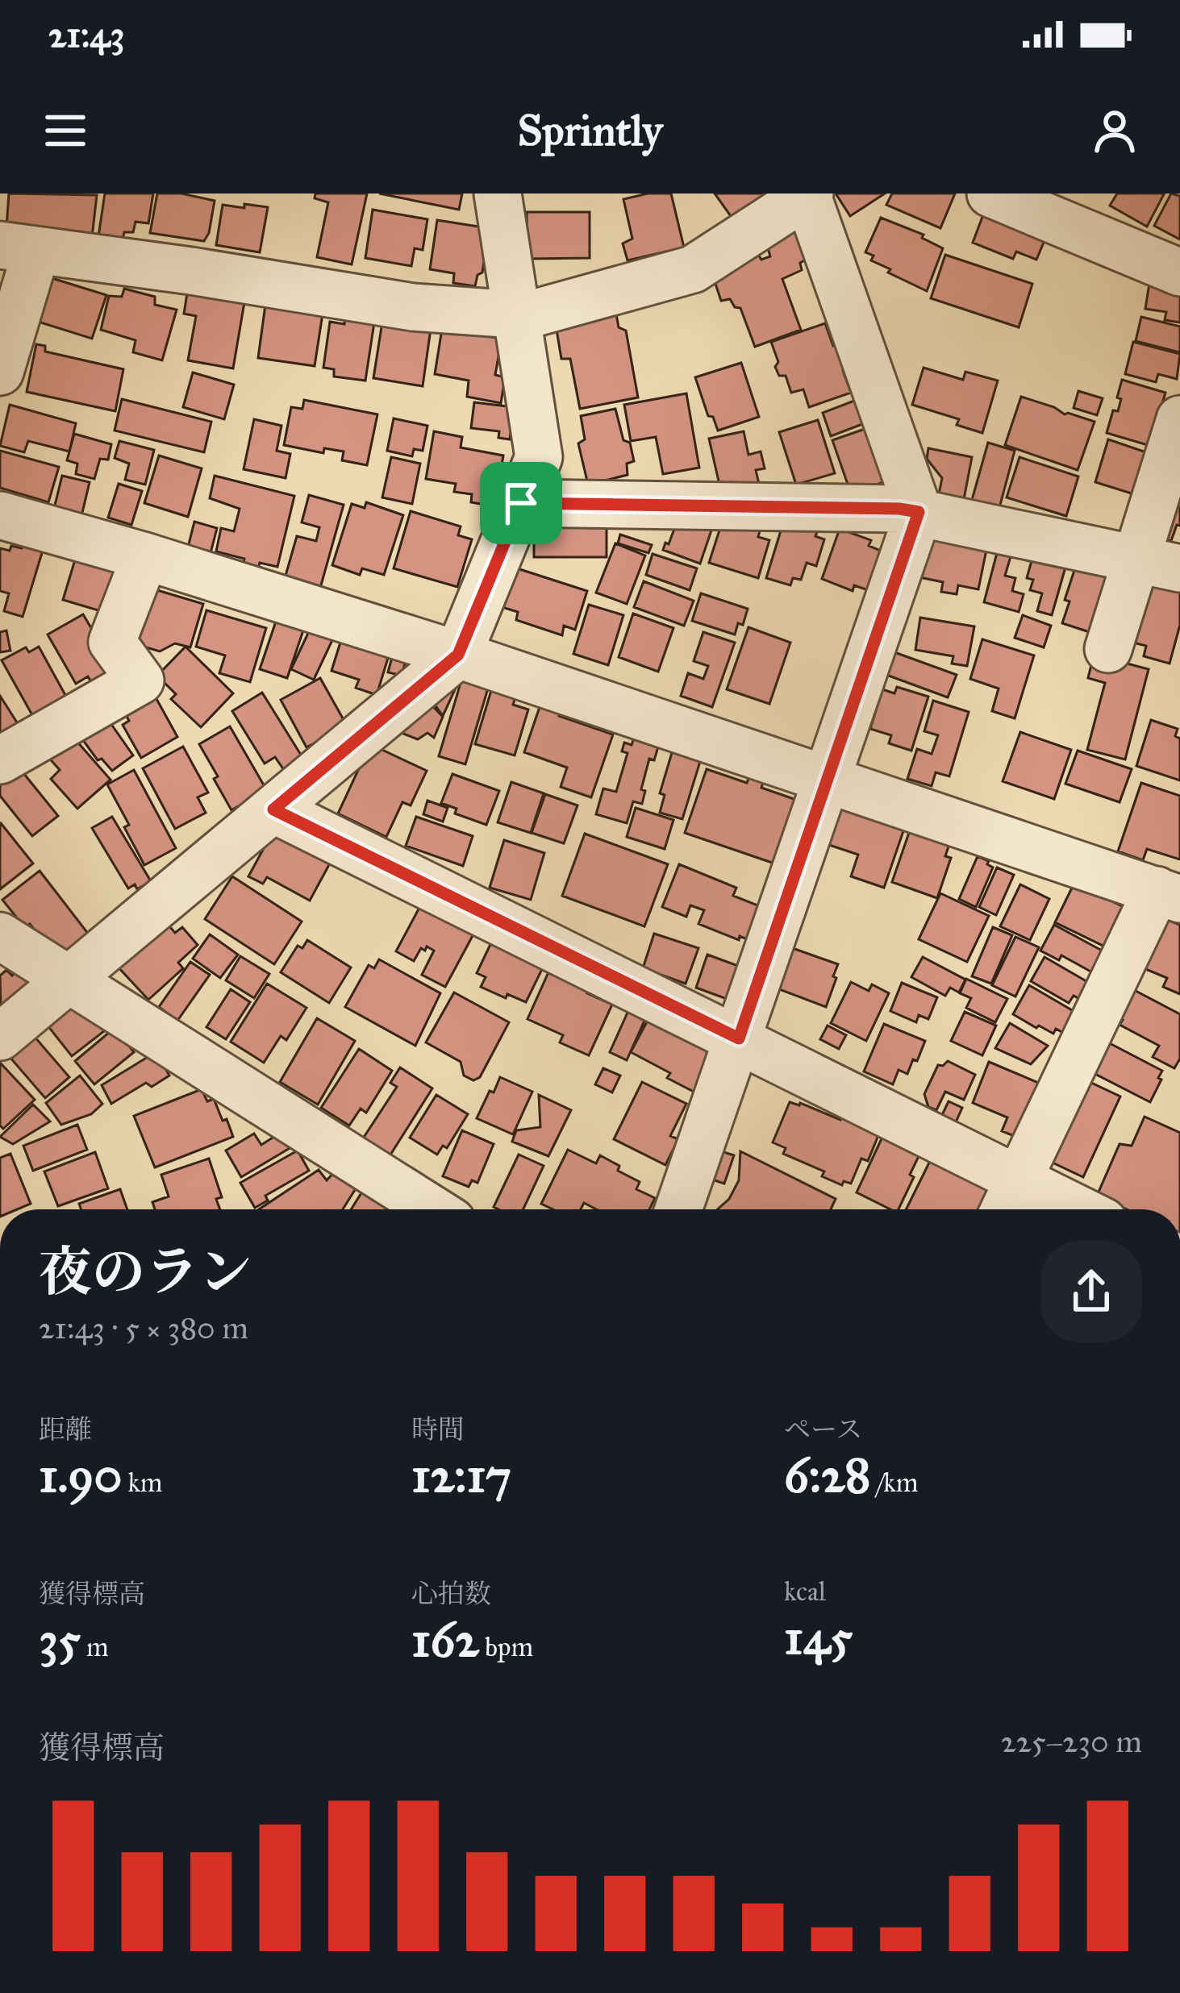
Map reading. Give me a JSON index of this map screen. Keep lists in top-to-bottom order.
{
  "page": {
    "status": "21:43",
    "header": "Sprintly",
    "heading": ["夜のラン", "21:43 · 5 × 380 m"],
    "stats": [
      ["距離", "1.90 km"],
      ["時間", "12:17"],
      ["ペース", "6:28 /km"],
      ["獲得標高", "35 m"],
      ["心拍数", "162 bpm"],
      ["kcal", "145"]
    ],
    "chart": ["獲得標高", "225–230 m"]
  }
}
